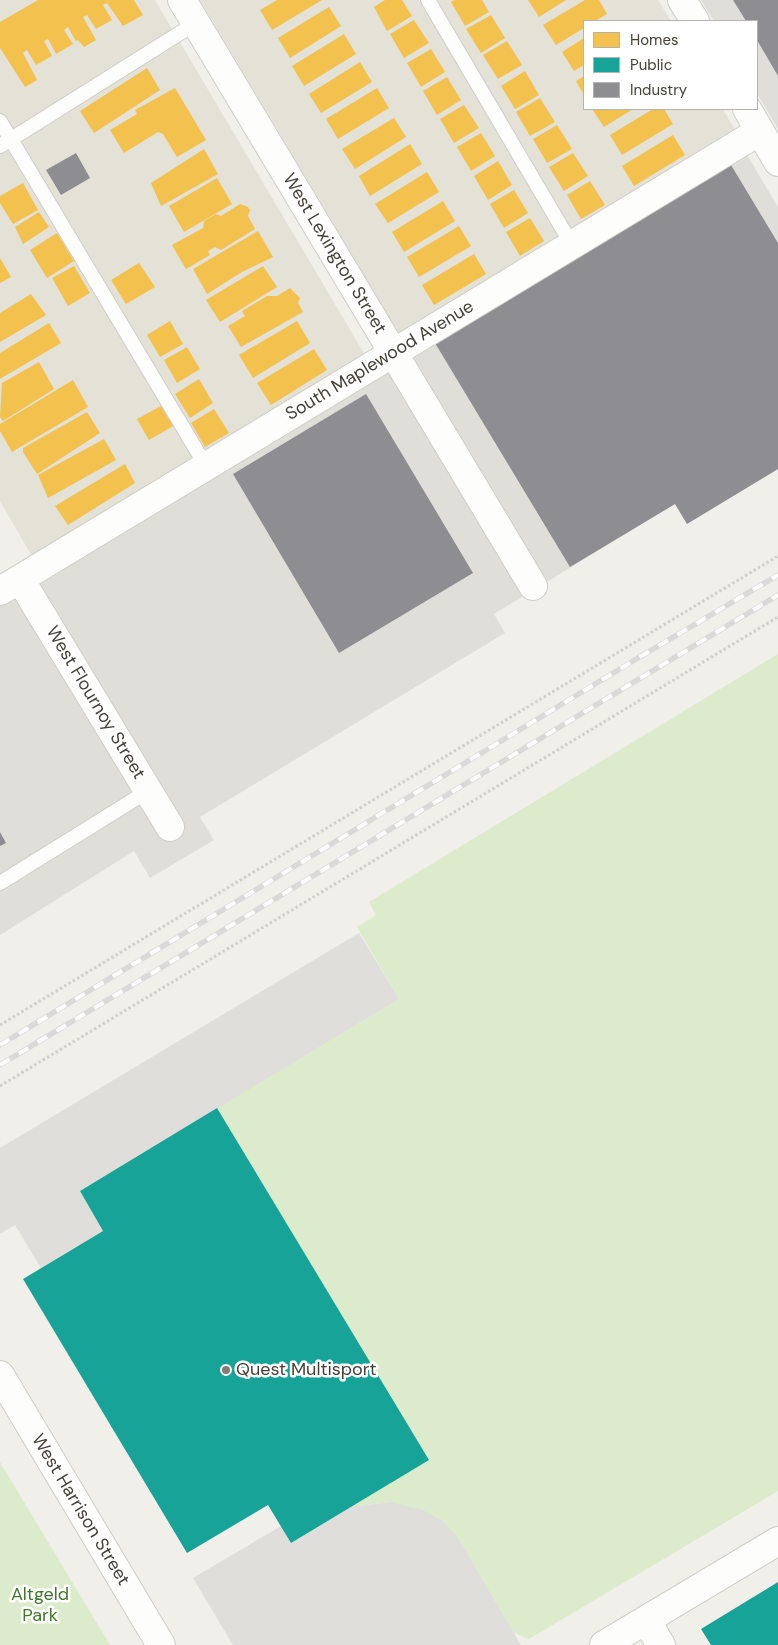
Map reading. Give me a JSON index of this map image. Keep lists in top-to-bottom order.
{
  "streets": {
    "street": [
      "West Lexington Street",
      "South Maplewood Avenue",
      "West Flournoy Street",
      "West Harrison Street"
    ]
  },
  "crossings": [
    ["West Lexington Street", "South Maplewood Avenue"],
    ["South Maplewood Avenue", "West Flournoy Street"]
  ],
  "parks": ["Altgeld Park"],
  "places": ["Quest Multisport"],
  "legend": ["Homes", "Public", "Industry"]
}
